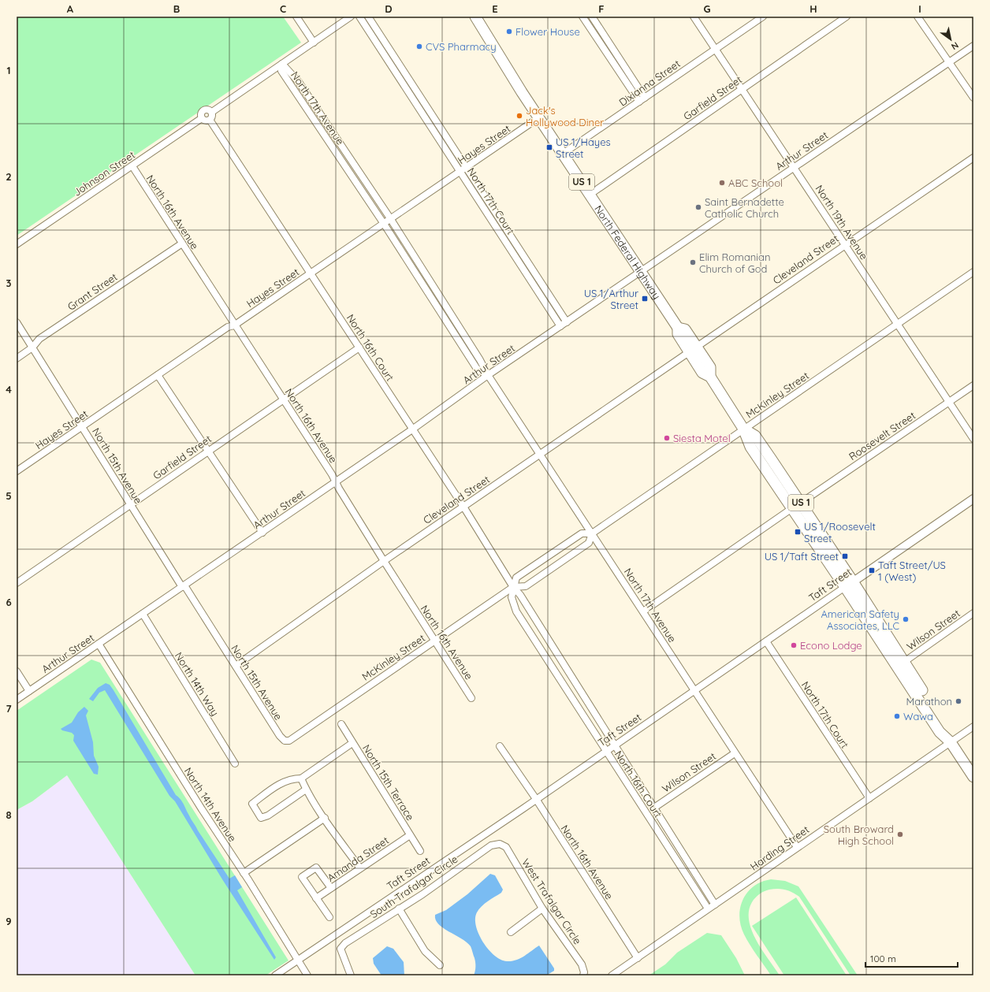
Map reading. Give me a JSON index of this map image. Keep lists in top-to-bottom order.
{
  "streets": {
    "main road": ["US 1", "North Federal Highway"],
    "street": [
      "Dixianna Street",
      "Garfield Street",
      "North 17th Avenue",
      "Hayes Street",
      "Arthur Street",
      "Johnson Street",
      "North 17th Court",
      "North 16th Avenue",
      "North 19th Avenue",
      "Cleveland Street",
      "Grant Street",
      "North 16th Court",
      "McKinley Street",
      "Roosevelt Street",
      "North 15th Avenue",
      "Taft Street",
      "Wilson Street",
      "North 14th Way",
      "North 15th Terrace",
      "North 14th Avenue",
      "Harding Street",
      "Amanda Street",
      "South Trafalgar Circle",
      "West Trafalgar Circle"
    ]
  },
  "crossings": [
    ["Dixianna Street", "North 19th Avenue"],
    ["Dixianna Street", "North Federal Highway"],
    ["Garfield Street", "North 16th Avenue"],
    ["Garfield Street", "North 19th Avenue"],
    ["Garfield Street", "North Federal Highway"],
    ["Garfield Street", "North 16th Court"],
    ["Garfield Street", "North 15th Avenue"],
    ["North 17th Avenue", "Hayes Street"],
    ["North 17th Avenue", "Arthur Street"],
    ["North 17th Avenue", "Cleveland Street"],
    ["North 17th Avenue", "McKinley Street"],
    ["North 17th Avenue", "Taft Street"],
    ["North 17th Avenue", "Wilson Street"],
    ["North 17th Avenue", "Harding Street"],
    ["Hayes Street", "North 17th Court"],
    ["Hayes Street", "North 16th Avenue"],
    ["Hayes Street", "North Federal Highway"],
    ["Hayes Street", "North 16th Court"],
    ["Hayes Street", "North 15th Avenue"],
    ["Arthur Street", "North 17th Court"],
    ["Arthur Street", "North 16th Avenue"],
    ["Arthur Street", "North 19th Avenue"],
    ["Arthur Street", "North Federal Highway"],
    ["Arthur Street", "North 16th Court"],
    ["Arthur Street", "North 15th Avenue"],
    ["Arthur Street", "North 14th Way"],
    ["Arthur Street", "North 14th Avenue"],
    ["Johnson Street", "North 16th Avenue"],
    ["Johnson Street", "North 16th Court"],
    ["US 1", "North Federal Highway"],
    ["US 1", "Cleveland Street"],
    ["US 1", "McKinley Street"],
    ["US 1", "Roosevelt Street"],
    ["US 1", "Taft Street"],
    ["US 1", "Wilson Street"],
    ["US 1", "Harding Street"],
    ["North 17th Court", "Taft Street"],
    ["North 17th Court", "Harding Street"],
    ["North 16th Avenue", "Cleveland Street"],
    ["North 16th Avenue", "Grant Street"],
    ["North 16th Avenue", "McKinley Street"],
    ["North 16th Avenue", "Taft Street"],
    ["North 16th Avenue", "Harding Street"],
    ["North 19th Avenue", "Cleveland Street"],
    ["North 19th Avenue", "McKinley Street"],
    ["North 19th Avenue", "Roosevelt Street"],
    ["North Federal Highway", "Cleveland Street"],
    ["Cleveland Street", "North 16th Court"],
    ["Cleveland Street", "North 15th Avenue"],
    ["Grant Street", "North 15th Avenue"],
    ["North 16th Court", "McKinley Street"],
    ["North 16th Court", "Taft Street"],
    ["North 16th Court", "Wilson Street"],
    ["North 16th Court", "Harding Street"],
    ["McKinley Street", "North 15th Avenue"],
    ["Taft Street", "North 14th Avenue"],
    ["North 15th Terrace", "Amanda Street"],
    ["South Trafalgar Circle", "West Trafalgar Circle"]
  ],
  "places": {
    "other": [
      "Flower House",
      "CVS Pharmacy",
      "Jack's Hollywood Diner",
      "ABC School",
      "Saint Bernadette Catholic Church",
      "Elim Romanian Church of God",
      "Siesta Motel",
      "American Safety Associates, LLC",
      "Econo Lodge",
      "Marathon",
      "Wawa",
      "South Broward High School"
    ],
    "transit": [
      "US 1/Hayes Street",
      "US 1/Arthur Street",
      "US 1/Roosevelt Street",
      "US 1/Taft Street",
      "Taft Street/US 1 (West)"
    ]
  },
  "scale_bar": "100 m",
  "north": "bottom right",
  "grid": {
    "columns": [
      "A",
      "B",
      "C",
      "D",
      "E",
      "F",
      "G",
      "H",
      "I"
    ],
    "rows": [
      "1",
      "2",
      "3",
      "4",
      "5",
      "6",
      "7",
      "8",
      "9"
    ]
  }
}
